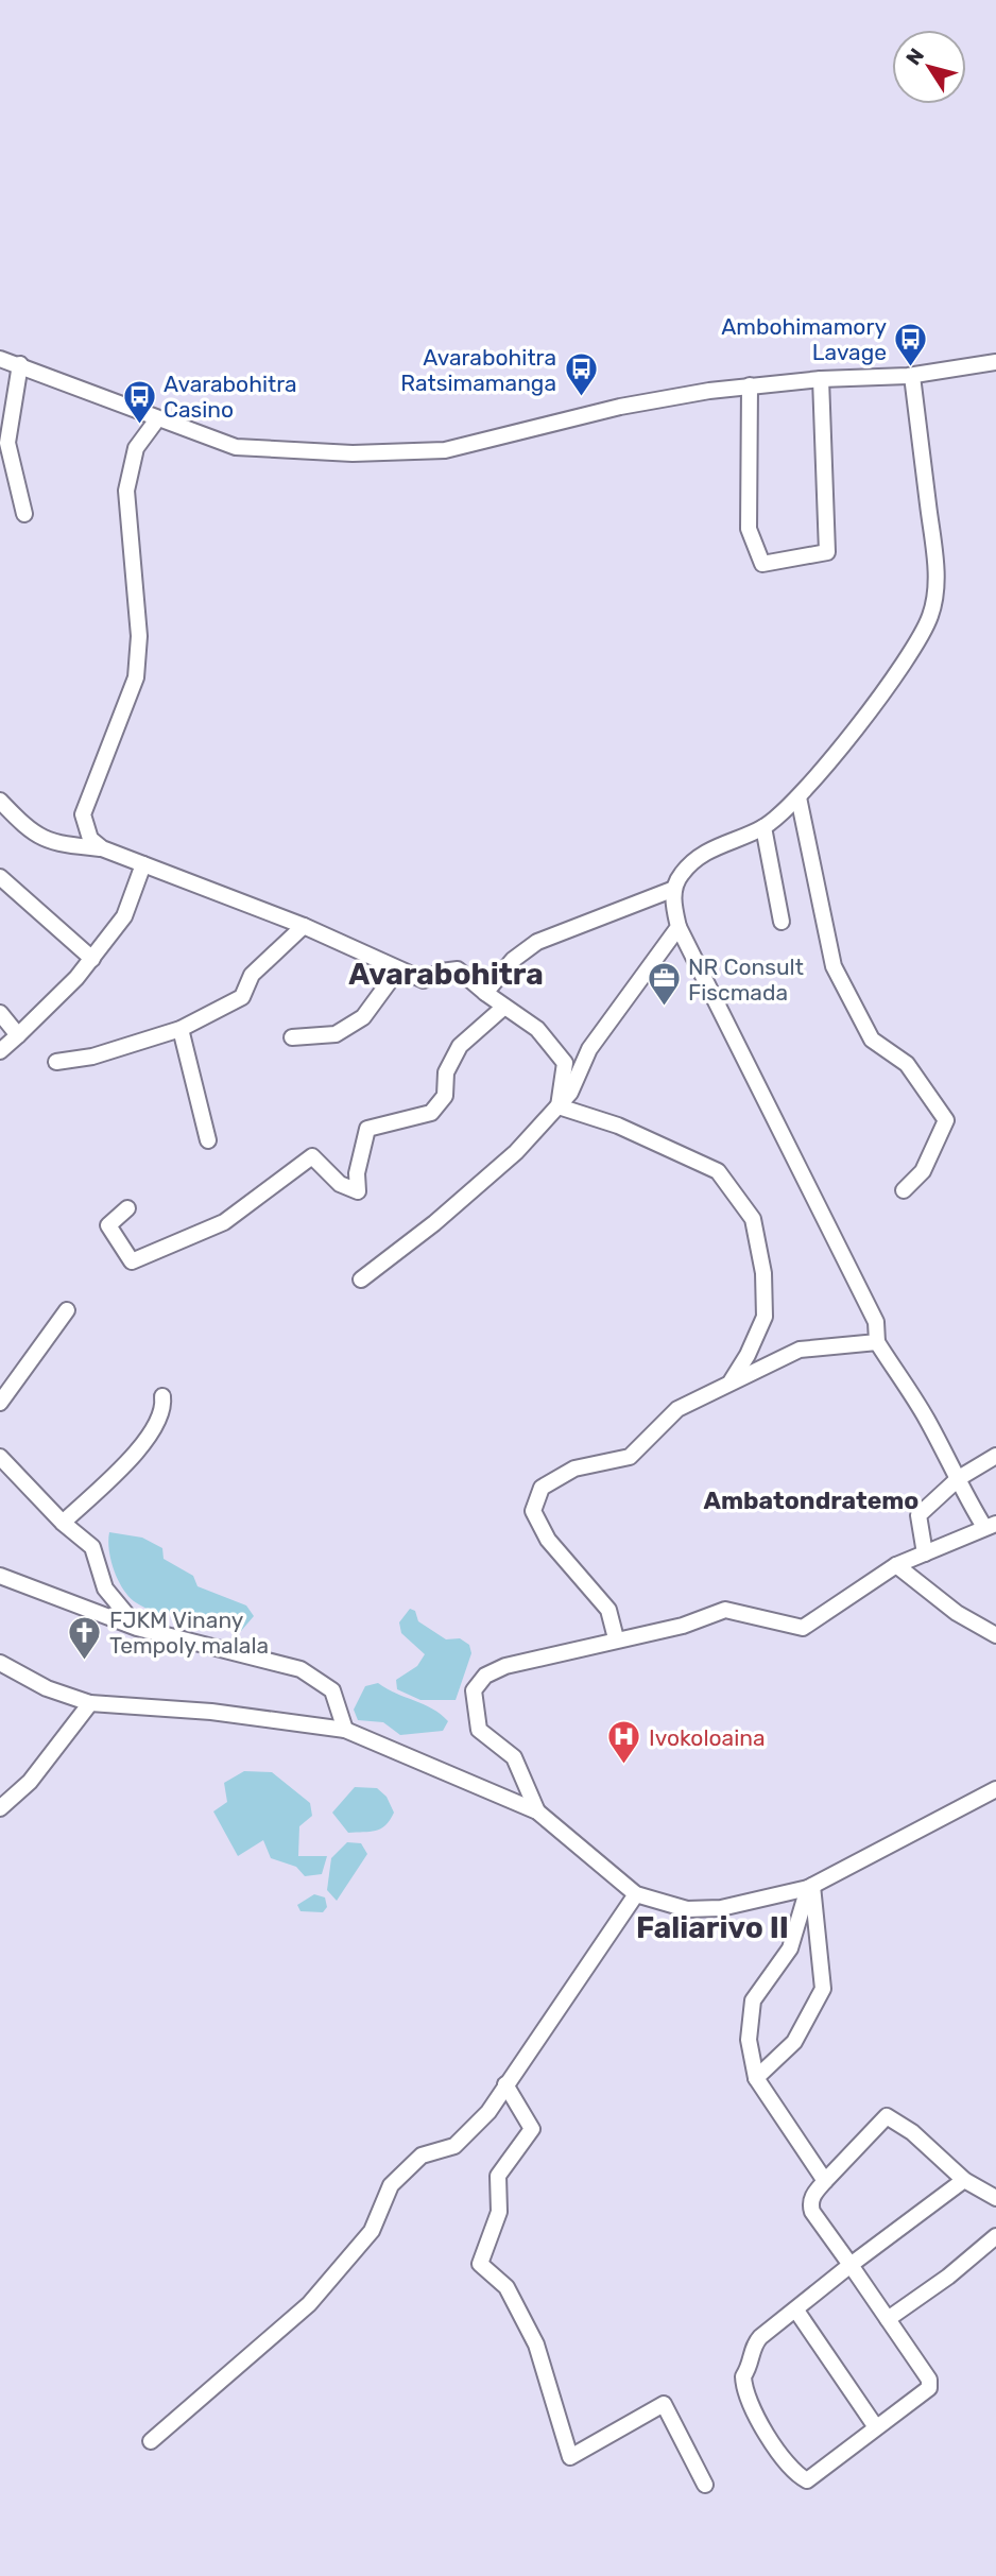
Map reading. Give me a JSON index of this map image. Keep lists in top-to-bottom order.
{
  "districts": ["Avarabohitra", "Ambatondratemo", "Faliarivo II"],
  "places": {
    "bus stop": ["Ambohimamory Lavage", "Avarabohitra Ratsimamanga", "Avarabohitra Casino"],
    "office": ["NR Consult Fiscmada"],
    "church": ["FJKM Vinany Tempoly malala"],
    "hospital": ["Ivokoloaina"]
  },
  "north": "top left"
}
